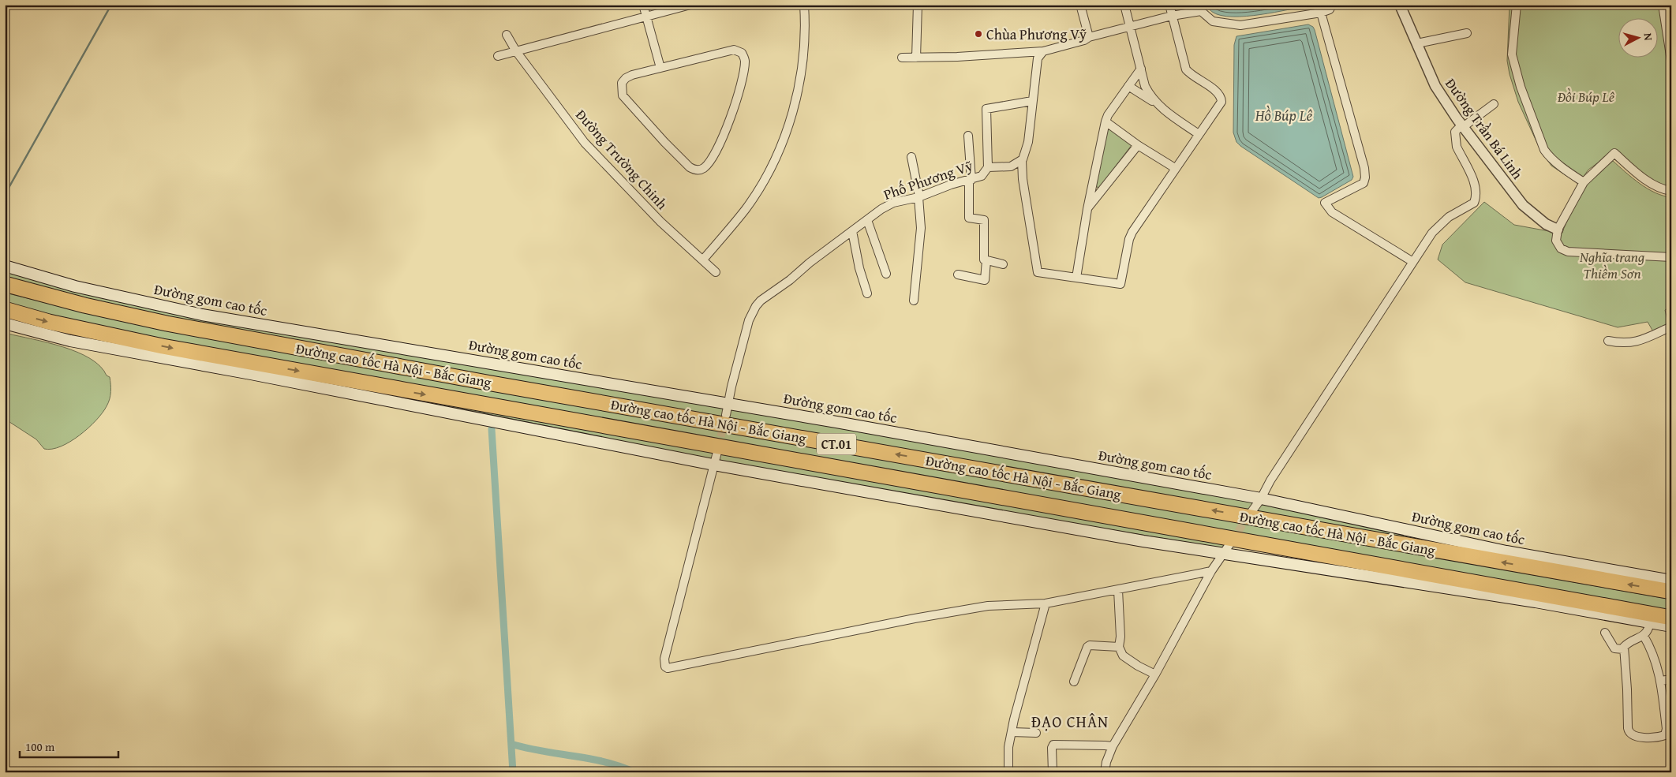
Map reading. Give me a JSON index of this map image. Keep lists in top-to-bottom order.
{
  "streets": {
    "highway": ["Đường cao tốc Hà Nội - Bắc Giang", "CT.01"],
    "main road": ["Đường gom cao tốc"],
    "street": ["Đường Trần Bá Linh", "Đường Trường Chinh", "Phố Phương Vỹ"]
  },
  "crossings": [
    ["Phố Phương Vỹ", "Đường gom cao tốc"]
  ],
  "districts": ["ĐẠO CHÂN"],
  "water": ["Hồ Búp Lê"],
  "parks": ["Đồi Búp Lê", "Nghĩa trang Thiềm Sơn"],
  "places": ["Chùa Phương Vỹ"],
  "scale_bar": "100 m",
  "north": "right"
}
